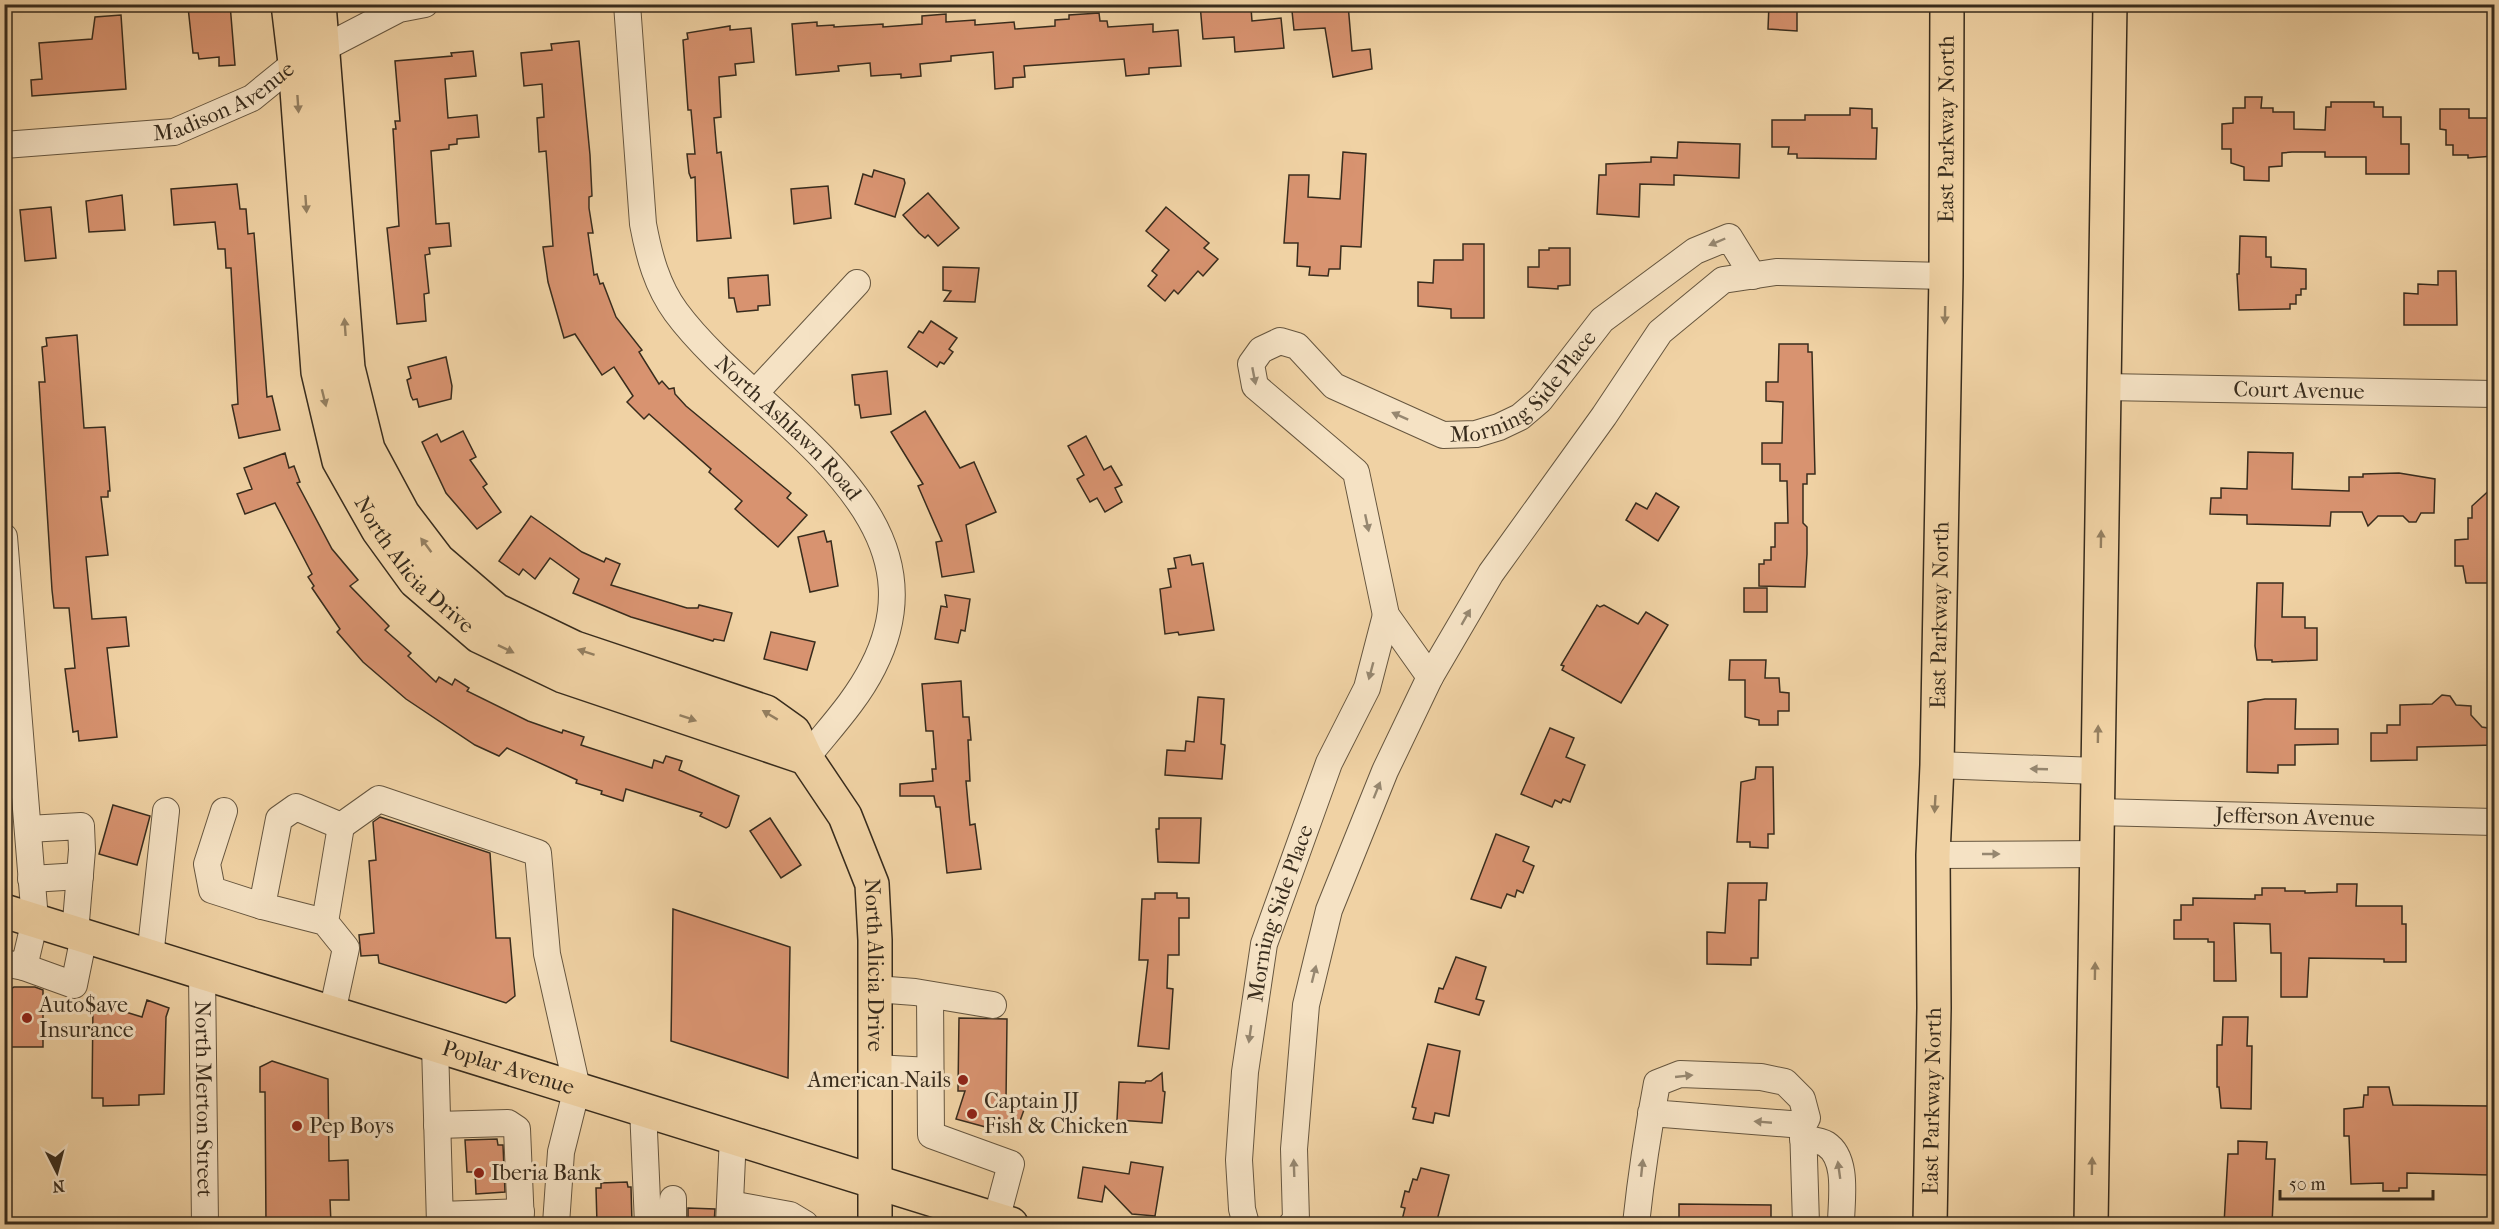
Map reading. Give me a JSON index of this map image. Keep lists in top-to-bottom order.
{
  "streets": {
    "main road": ["East Parkway North", "North Alicia Drive", "Poplar Avenue"],
    "street": [
      "Madison Avenue",
      "Morning Side Place",
      "Court Avenue",
      "North Ashlawn Road",
      "Jefferson Avenue",
      "North Merton Street"
    ]
  },
  "crossings": [
    ["Madison Avenue", "North Alicia Drive"],
    ["East Parkway North", "Morning Side Place"],
    ["North Ashlawn Road", "North Alicia Drive"],
    ["North Alicia Drive", "Poplar Avenue"],
    ["Poplar Avenue", "North Merton Street"]
  ],
  "places": [
    "Auto$ave Insurance",
    "American Nails",
    "Captain JJ Fish & Chicken",
    "Pep Boys",
    "Iberia Bank"
  ],
  "scale_bar": "50 m",
  "north": "bottom"
}
